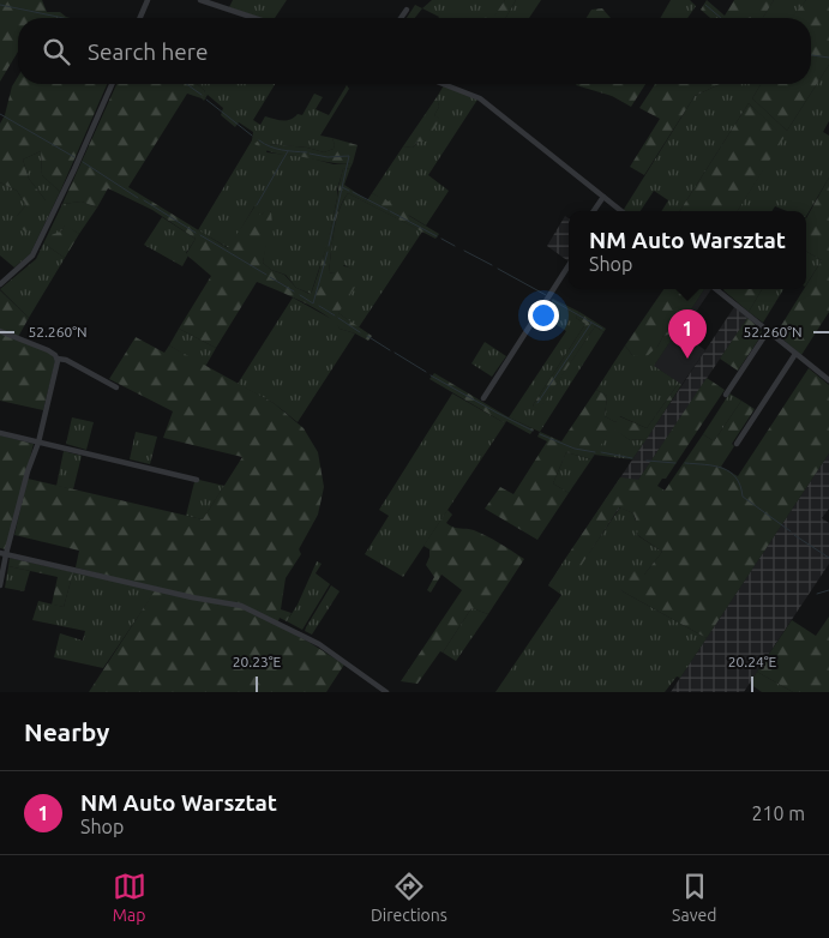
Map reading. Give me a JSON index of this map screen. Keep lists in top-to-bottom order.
{
  "page": {
    "search": "Search here",
    "popup": ["NM Auto Warsztat", "Shop"],
    "pins": "1",
    "heading": "Nearby",
    "list": [
      {
        "mark": "1",
        "name": "NM Auto Warsztat",
        "note": "Shop",
        "value": "210 m"
      }
    ],
    "nav": ["Map", "Directions", "Saved"]
  },
  "coordinates": ["52.260°N", "20.23°E", "20.24°E"]
}
